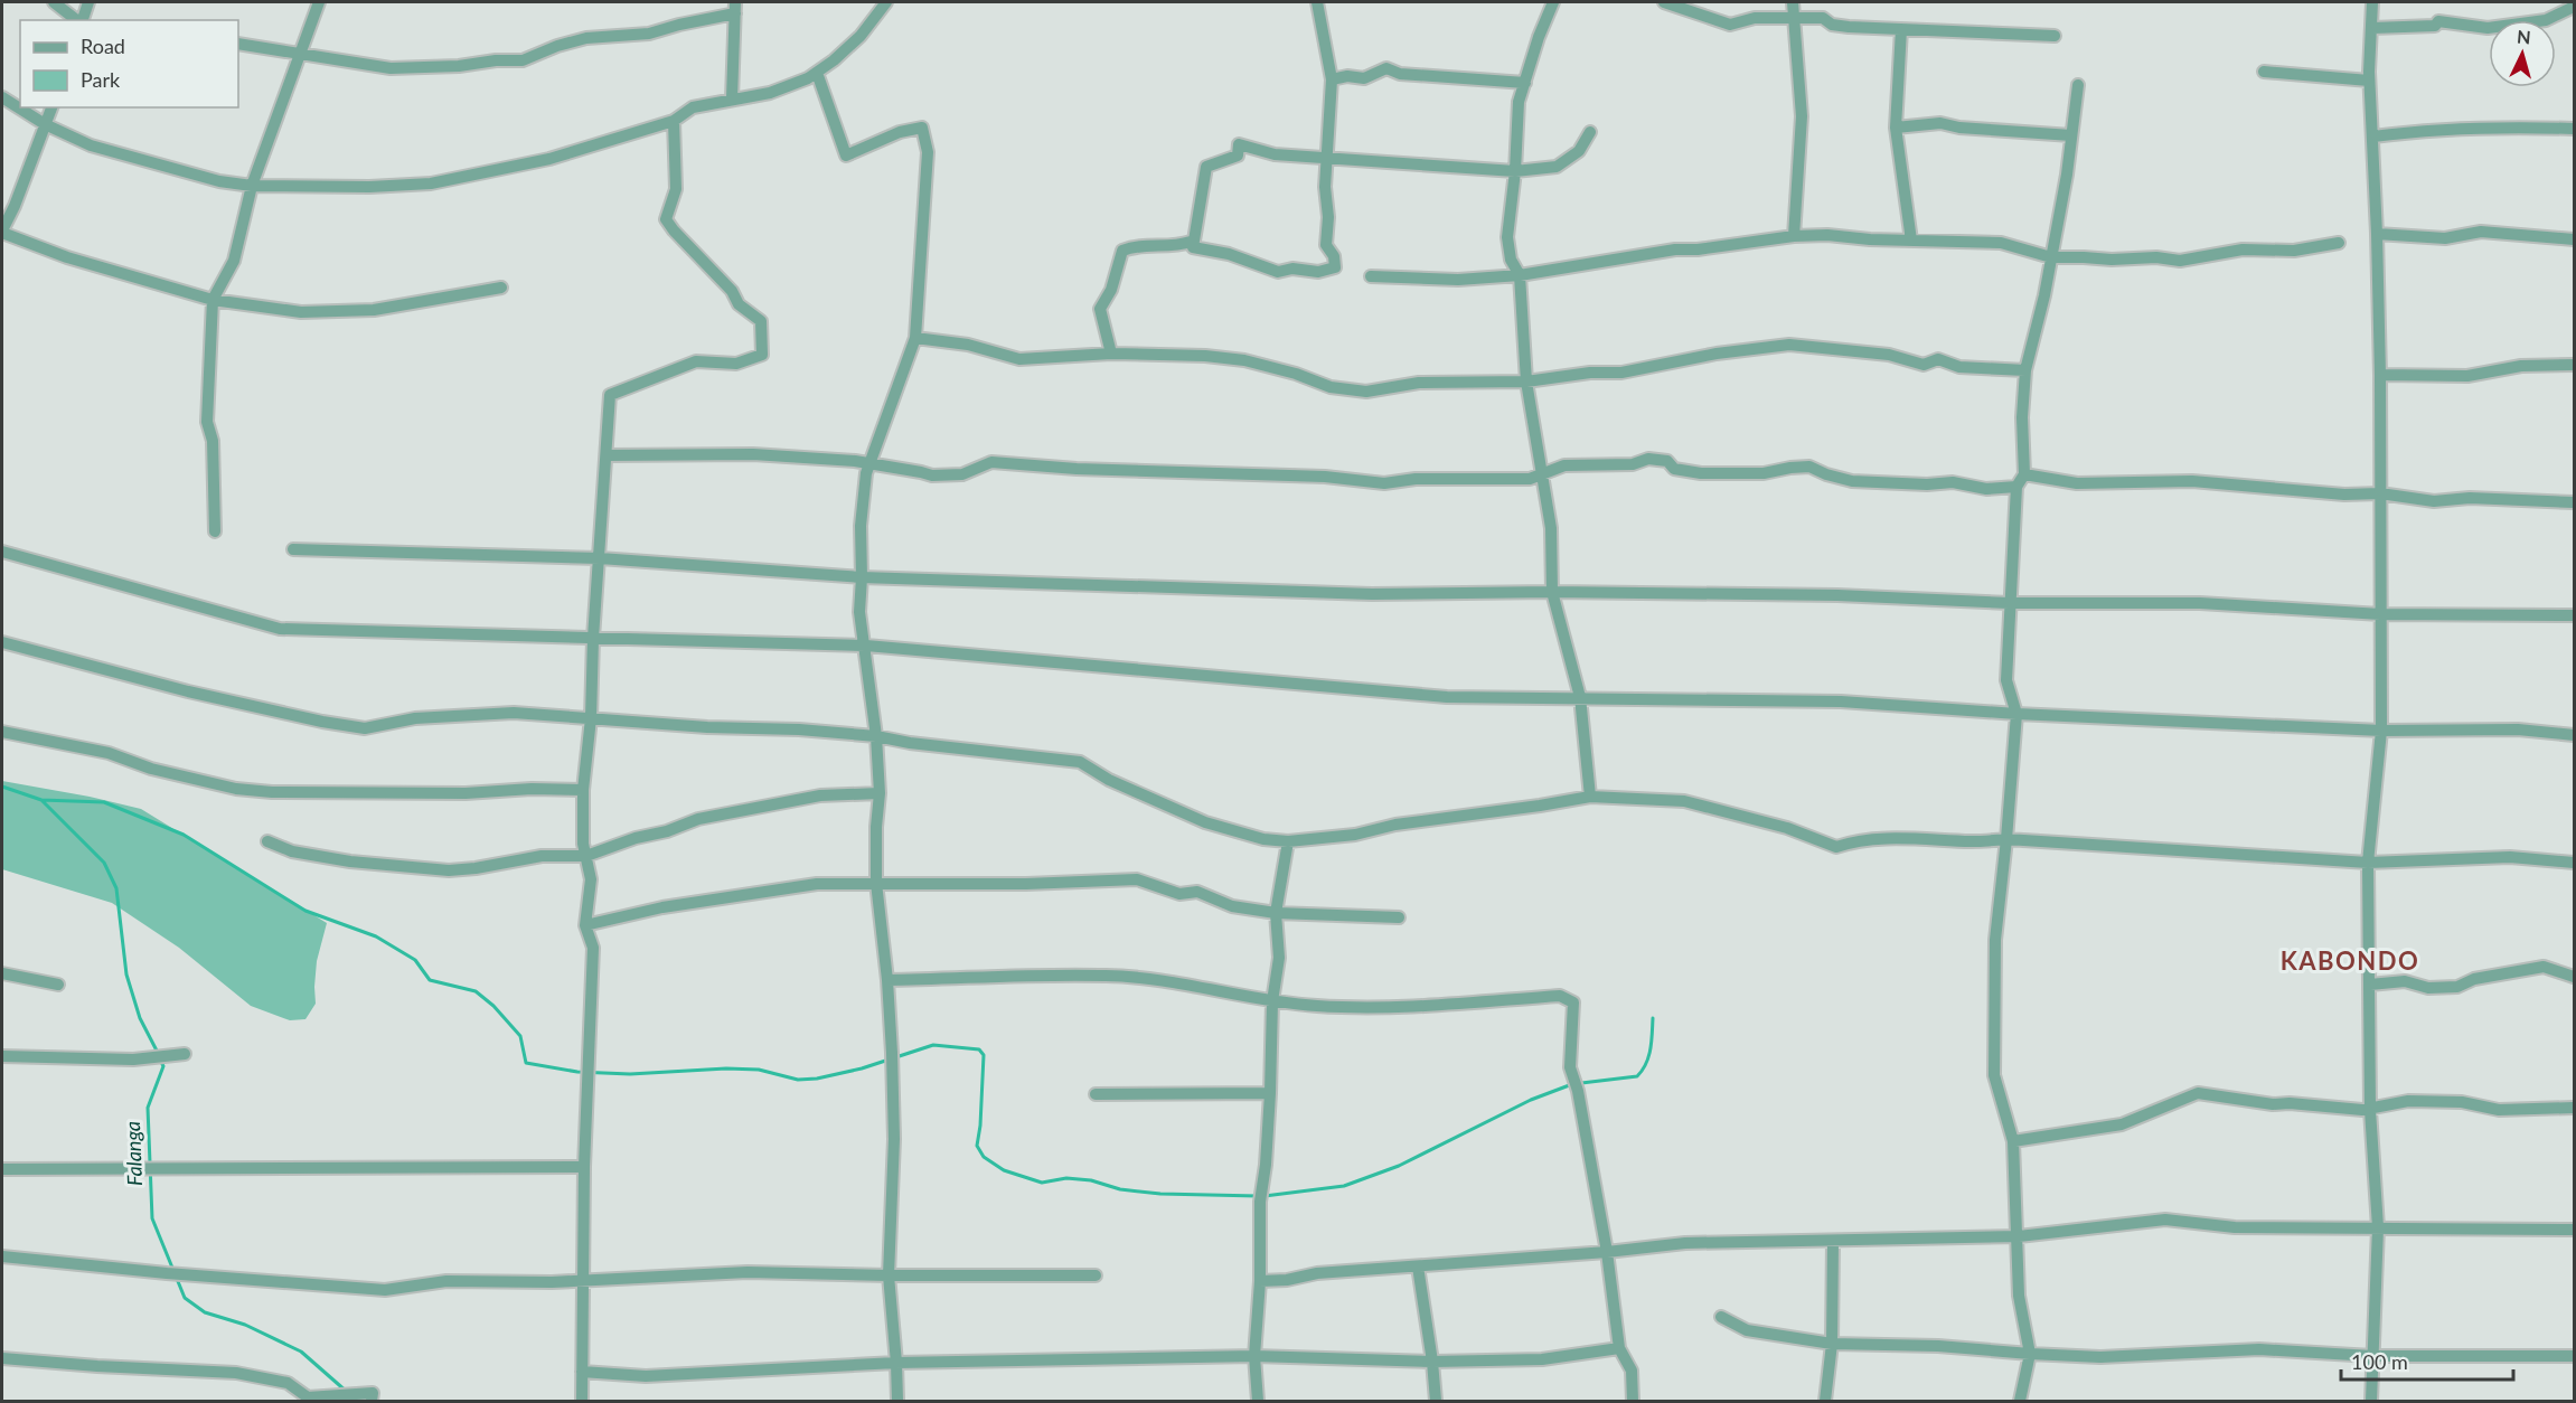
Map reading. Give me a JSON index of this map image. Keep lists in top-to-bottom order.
{
  "districts": ["KABONDO"],
  "water": ["Falanga"],
  "legend": ["Road", "Park"],
  "scale_bar": "100 m",
  "north": "top"
}
